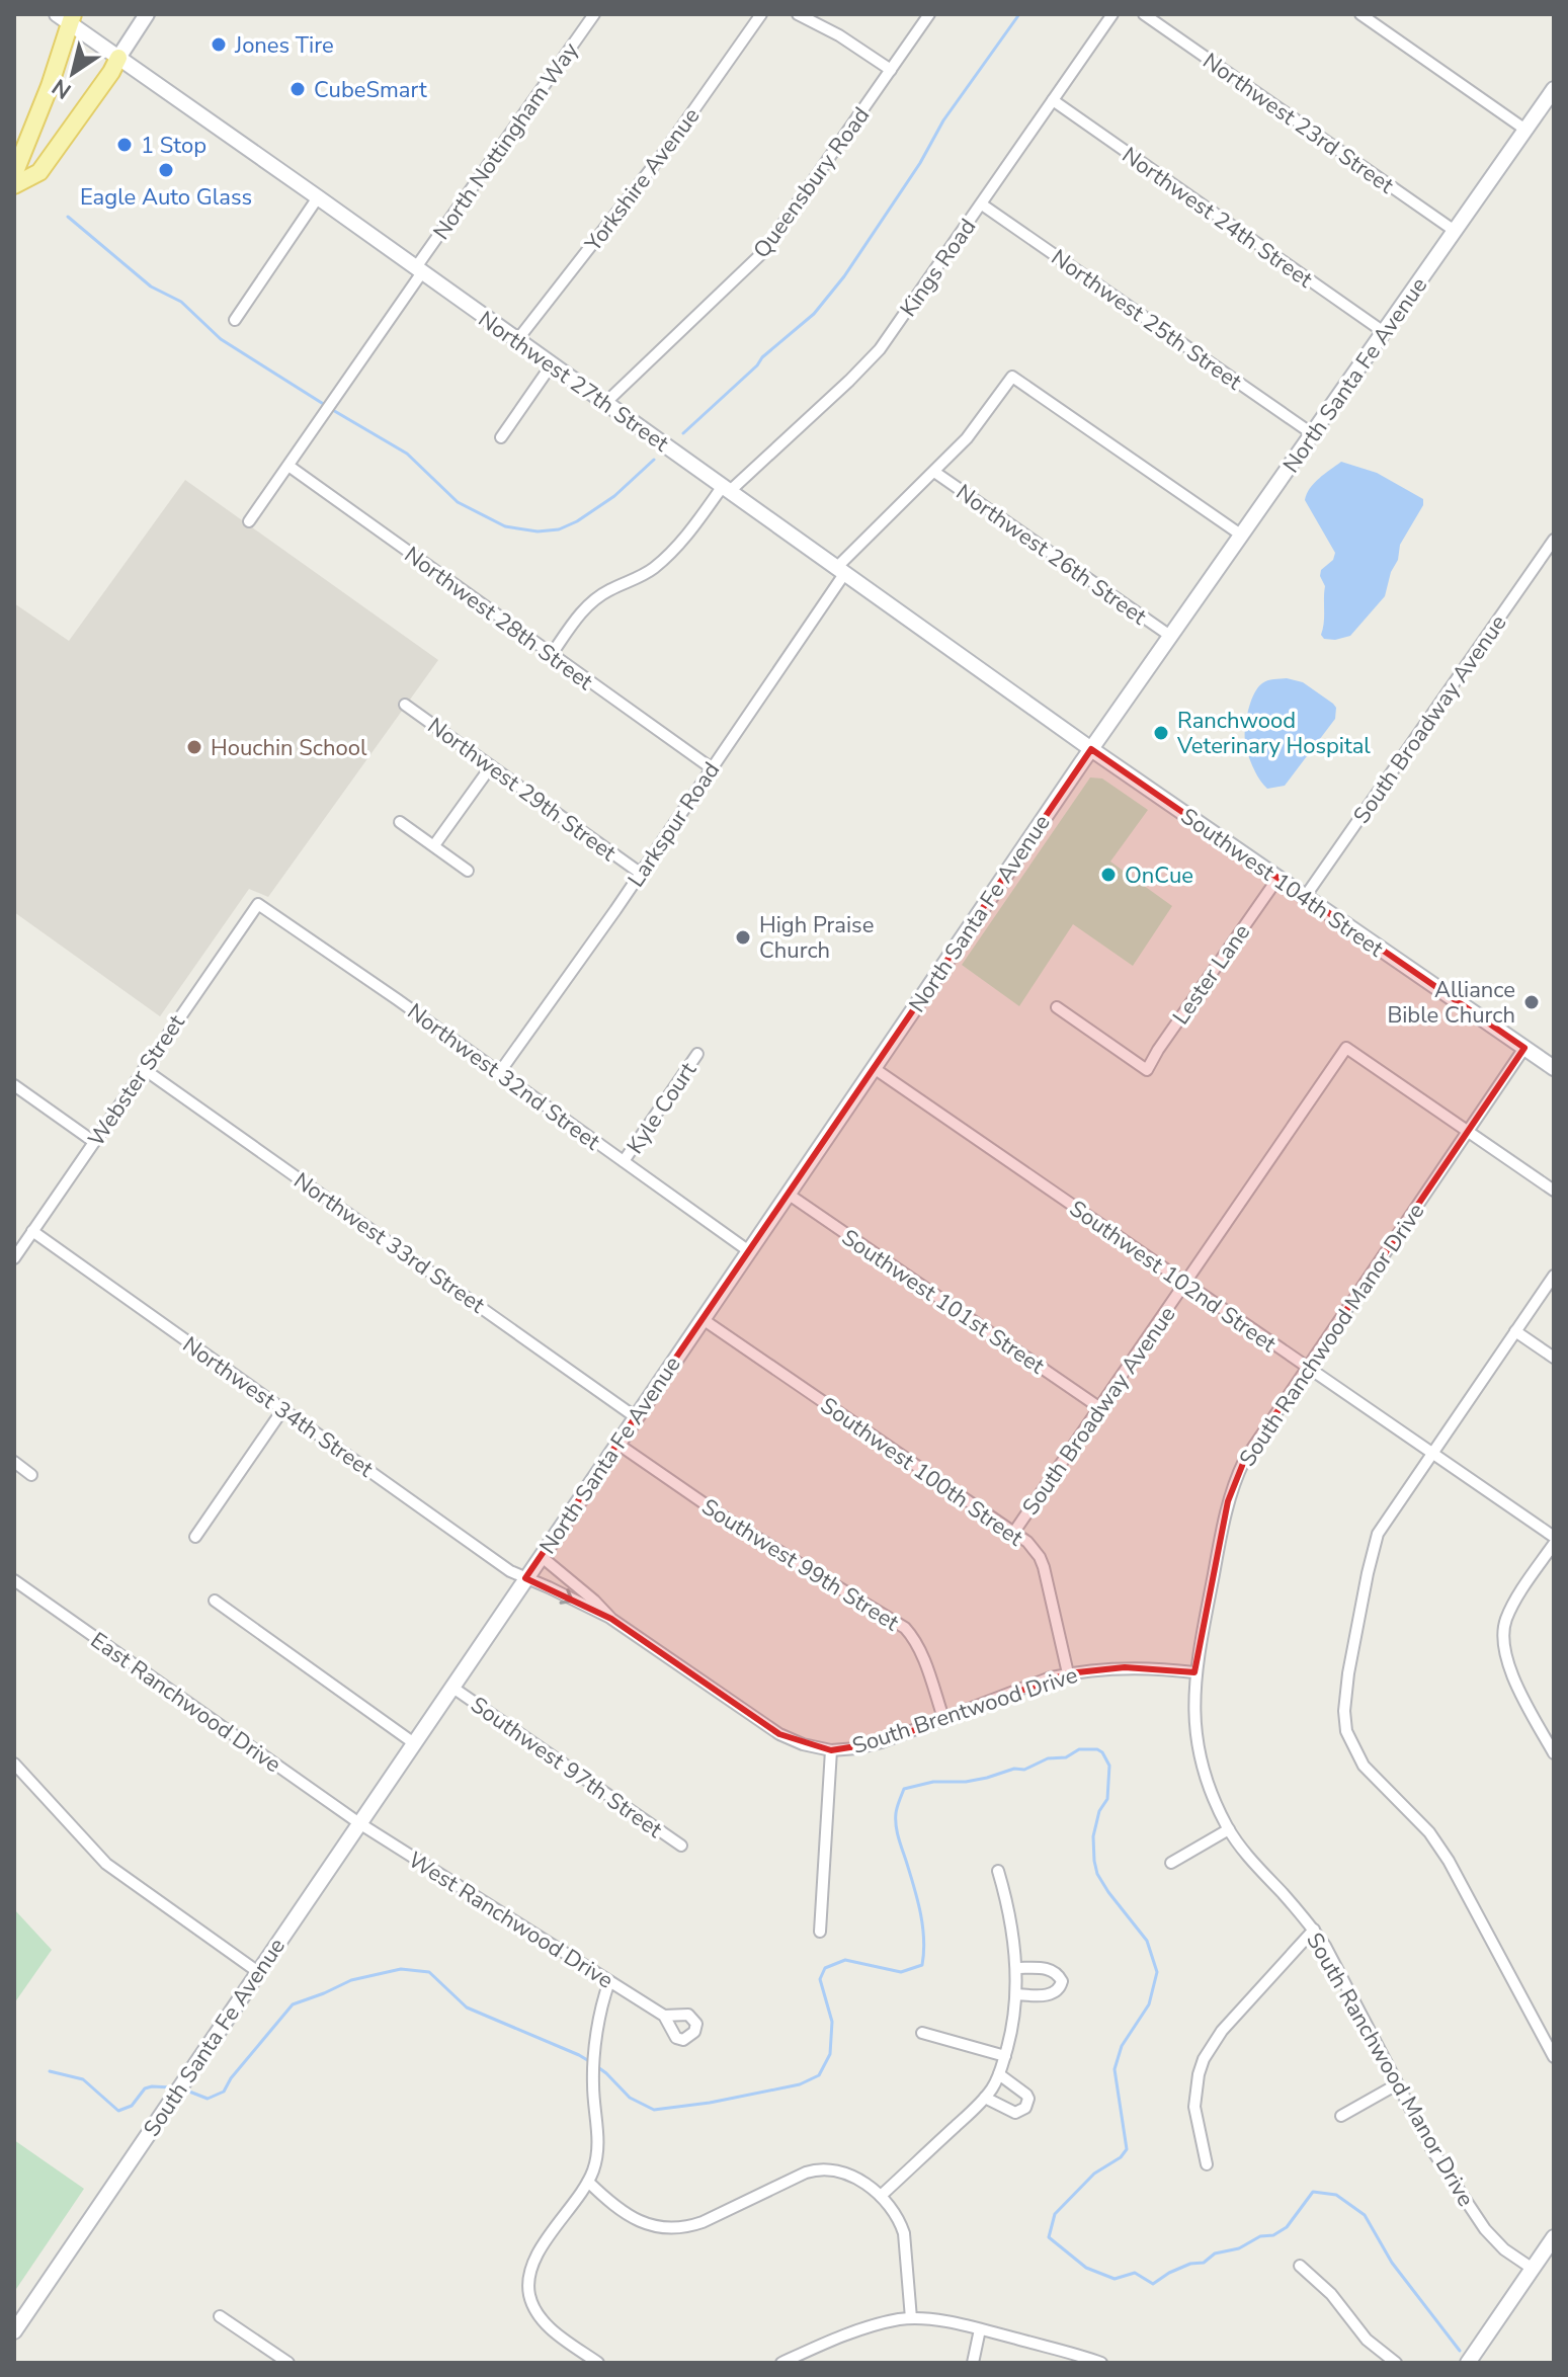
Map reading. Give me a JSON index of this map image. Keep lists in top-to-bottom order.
{
  "streets": {
    "main road": [
      "North Santa Fe Avenue",
      "Northwest 27th Street",
      "Southwest 104th Street",
      "South Santa Fe Avenue"
    ],
    "street": [
      "Northwest 23rd Street",
      "North Nottingham Way",
      "Yorkshire Avenue",
      "Queensbury Road",
      "Northwest 24th Street",
      "Kings Road",
      "Northwest 25th Street",
      "Northwest 26th Street",
      "Northwest 28th Street",
      "South Broadway Avenue",
      "Northwest 29th Street",
      "Larkspur Road",
      "Lester Lane",
      "Northwest 32nd Street",
      "Webster Street",
      "Kyle Court",
      "Northwest 33rd Street",
      "Southwest 102nd Street",
      "Southwest 101st Street",
      "South Ranchwood Manor Drive",
      "Northwest 34th Street",
      "Southwest 100th Street",
      "Southwest 99th Street",
      "East Ranchwood Drive",
      "South Brentwood Drive",
      "Southwest 97th Street",
      "West Ranchwood Drive"
    ]
  },
  "crossings": [
    ["Northwest 23rd Street", "North Santa Fe Avenue"],
    ["North Nottingham Way", "Northwest 27th Street"],
    ["North Nottingham Way", "Northwest 28th Street"],
    ["Yorkshire Avenue", "Northwest 27th Street"],
    ["Queensbury Road", "Northwest 27th Street"],
    ["Northwest 24th Street", "Kings Road"],
    ["Northwest 24th Street", "North Santa Fe Avenue"],
    ["Kings Road", "Northwest 25th Street"],
    ["Kings Road", "Northwest 27th Street"],
    ["Kings Road", "Northwest 28th Street"],
    ["Northwest 25th Street", "North Santa Fe Avenue"],
    ["North Santa Fe Avenue", "Northwest 27th Street"],
    ["North Santa Fe Avenue", "Northwest 26th Street"],
    ["North Santa Fe Avenue", "Larkspur Road"],
    ["North Santa Fe Avenue", "Southwest 104th Street"],
    ["North Santa Fe Avenue", "Northwest 32nd Street"],
    ["North Santa Fe Avenue", "Northwest 33rd Street"],
    ["North Santa Fe Avenue", "Southwest 102nd Street"],
    ["North Santa Fe Avenue", "Southwest 101st Street"],
    ["North Santa Fe Avenue", "Northwest 34th Street"],
    ["North Santa Fe Avenue", "Southwest 100th Street"],
    ["North Santa Fe Avenue", "Southwest 99th Street"],
    ["North Santa Fe Avenue", "Southwest 97th Street"],
    ["North Santa Fe Avenue", "South Santa Fe Avenue"],
    ["Northwest 27th Street", "Larkspur Road"],
    ["Northwest 27th Street", "Southwest 104th Street"],
    ["Northwest 26th Street", "Larkspur Road"],
    ["Northwest 28th Street", "Larkspur Road"],
    ["South Broadway Avenue", "Southwest 104th Street"],
    ["South Broadway Avenue", "Southwest 102nd Street"],
    ["South Broadway Avenue", "Southwest 101st Street"],
    ["South Broadway Avenue", "South Ranchwood Manor Drive"],
    ["South Broadway Avenue", "Southwest 100th Street"],
    ["Northwest 29th Street", "Larkspur Road"],
    ["Larkspur Road", "Northwest 32nd Street"],
    ["Southwest 104th Street", "Lester Lane"],
    ["Southwest 104th Street", "South Ranchwood Manor Drive"],
    ["Northwest 32nd Street", "Webster Street"],
    ["Northwest 32nd Street", "Kyle Court"],
    ["Webster Street", "Northwest 33rd Street"],
    ["Webster Street", "Northwest 34th Street"],
    ["Southwest 102nd Street", "South Ranchwood Manor Drive"],
    ["South Ranchwood Manor Drive", "South Brentwood Drive"],
    ["Southwest 100th Street", "South Brentwood Drive"],
    ["Southwest 99th Street", "South Brentwood Drive"],
    ["East Ranchwood Drive", "West Ranchwood Drive"],
    ["East Ranchwood Drive", "South Santa Fe Avenue"],
    ["West Ranchwood Drive", "South Santa Fe Avenue"]
  ],
  "places": [
    "Jones Tire",
    "CubeSmart",
    "1 Stop",
    "Eagle Auto Glass",
    "Ranchwood Veterinary Hospital",
    "Houchin School",
    "OnCue",
    "High Praise Church",
    "Alliance Bible Church"
  ],
  "north": "bottom left"
}
